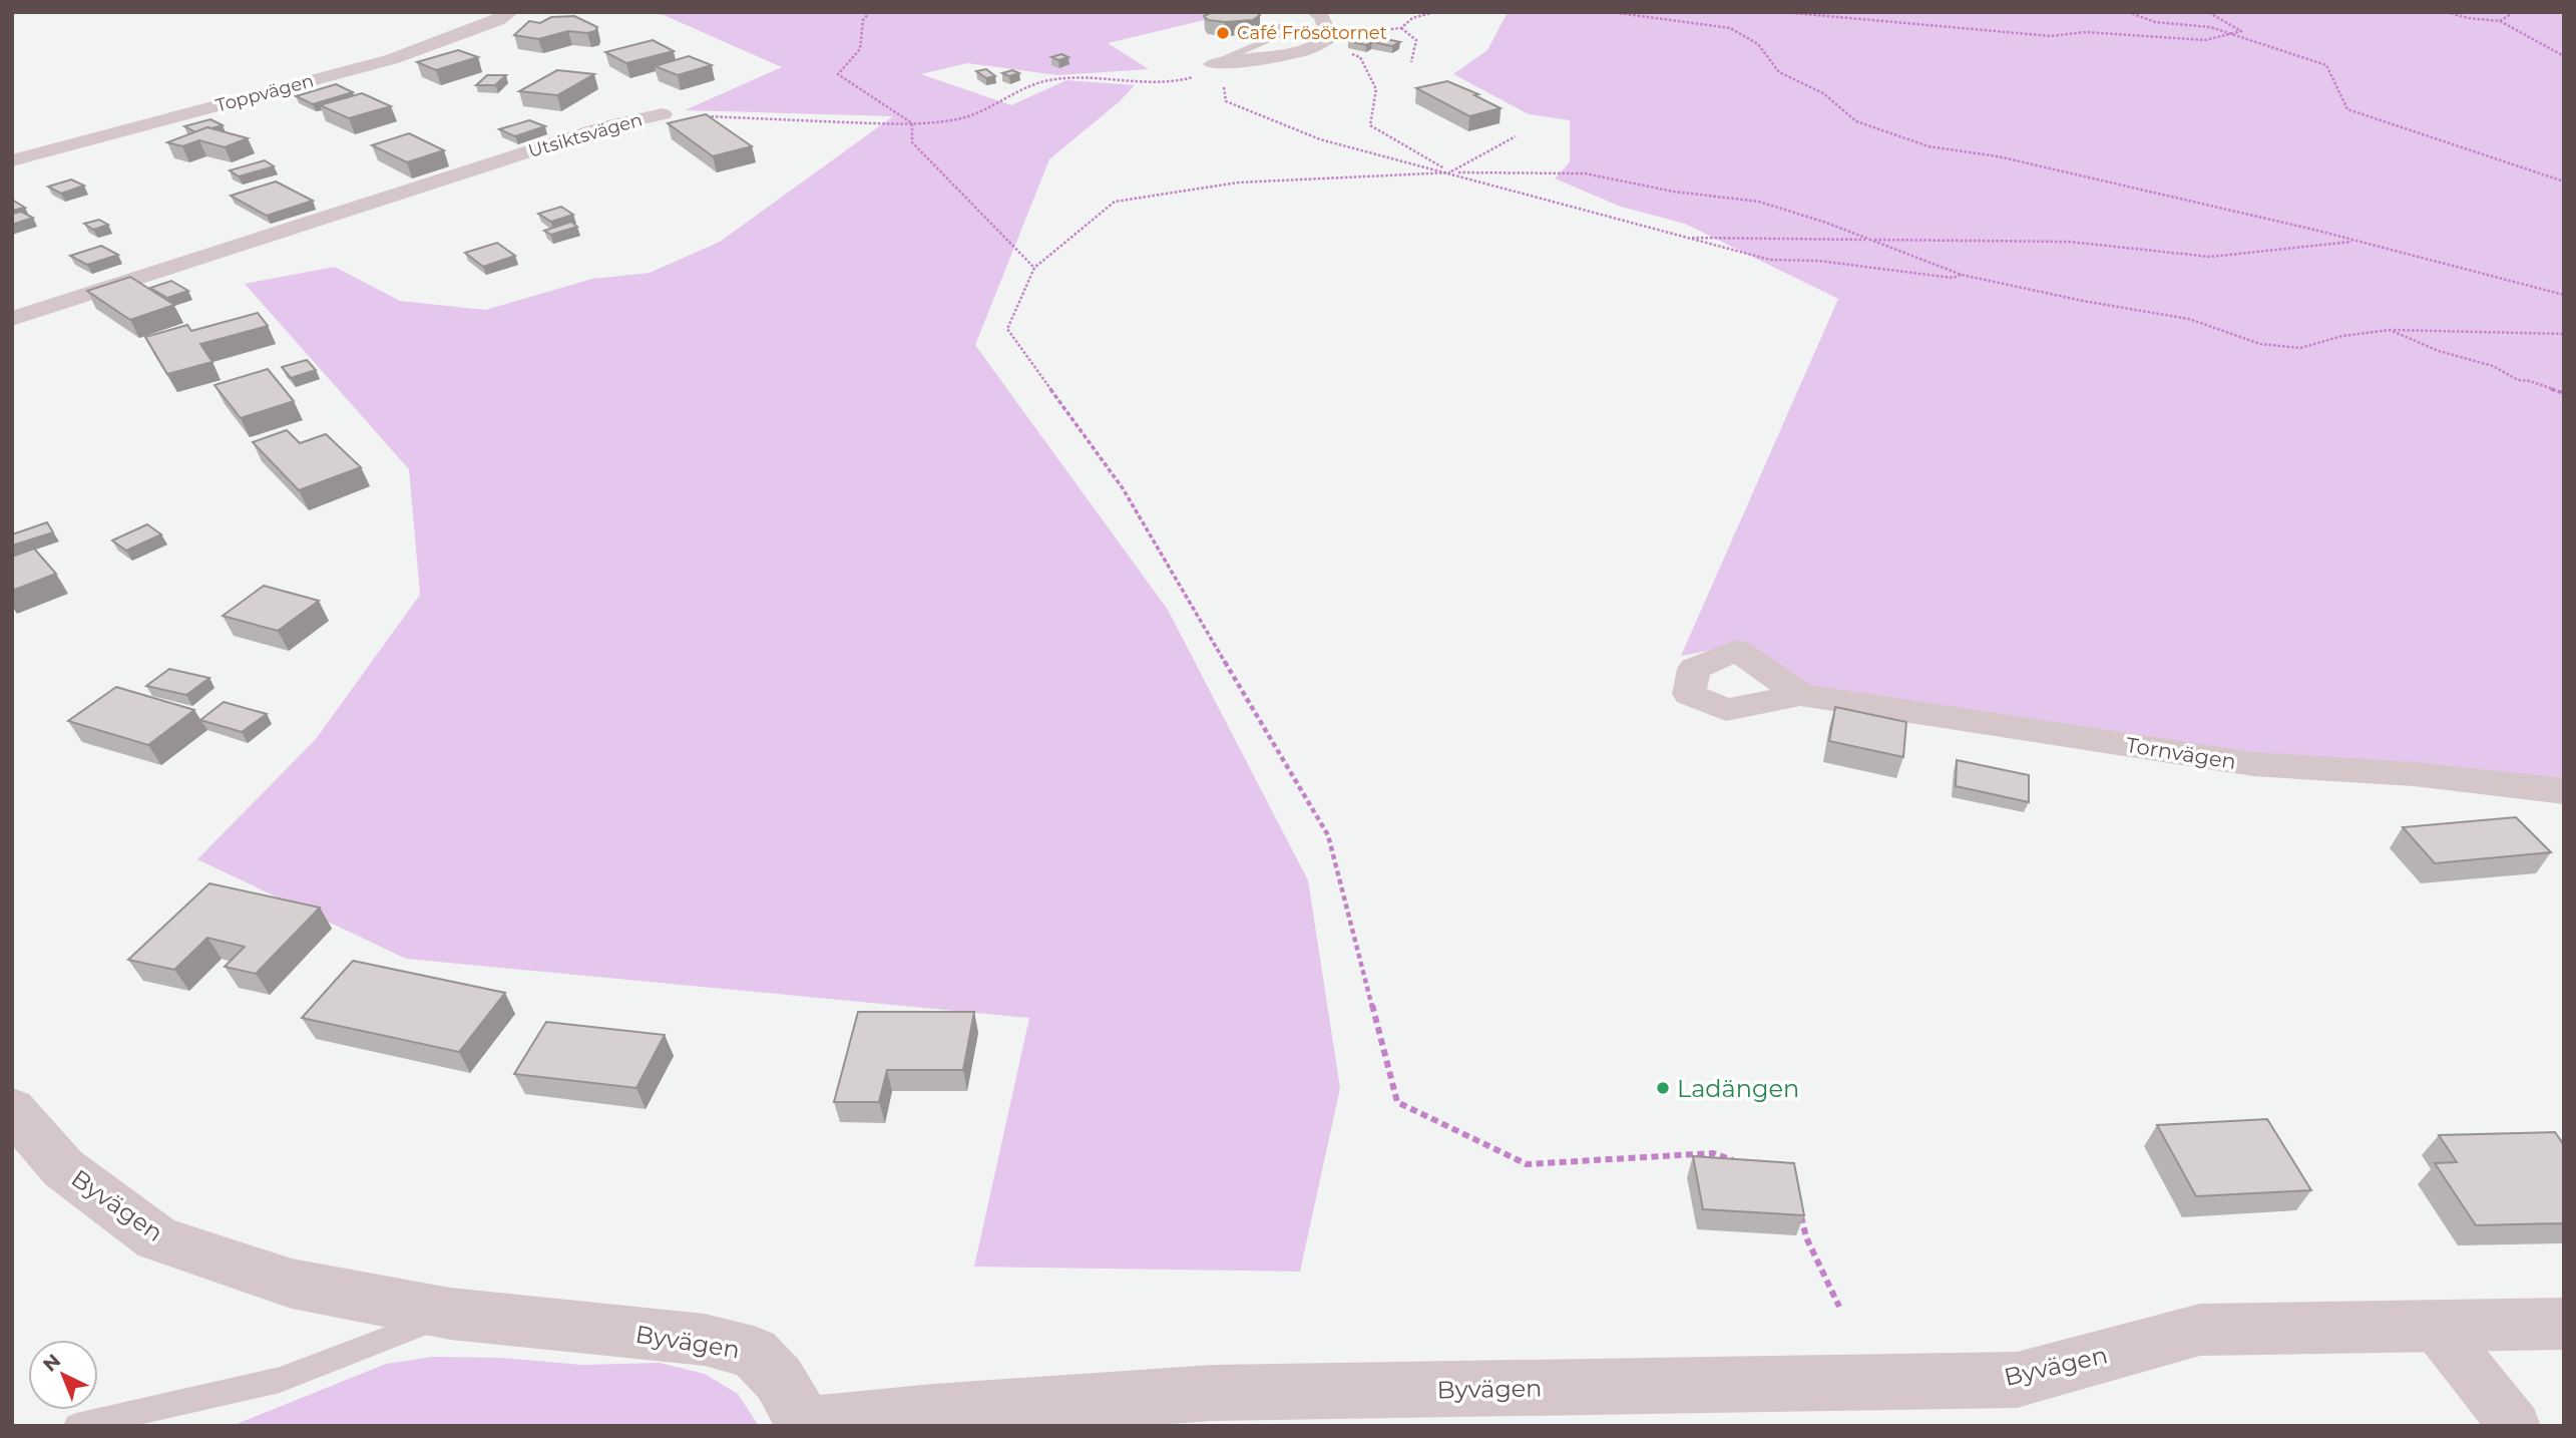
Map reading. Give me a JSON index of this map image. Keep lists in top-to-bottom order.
{
  "streets": {
    "street": [
      "Toppvägen",
      "Utsiktsvägen",
      "Tornvägen",
      "Byvägen"
    ]
  },
  "places": ["Café Frösötornet", "Ladängen"],
  "north": "top left"
}
